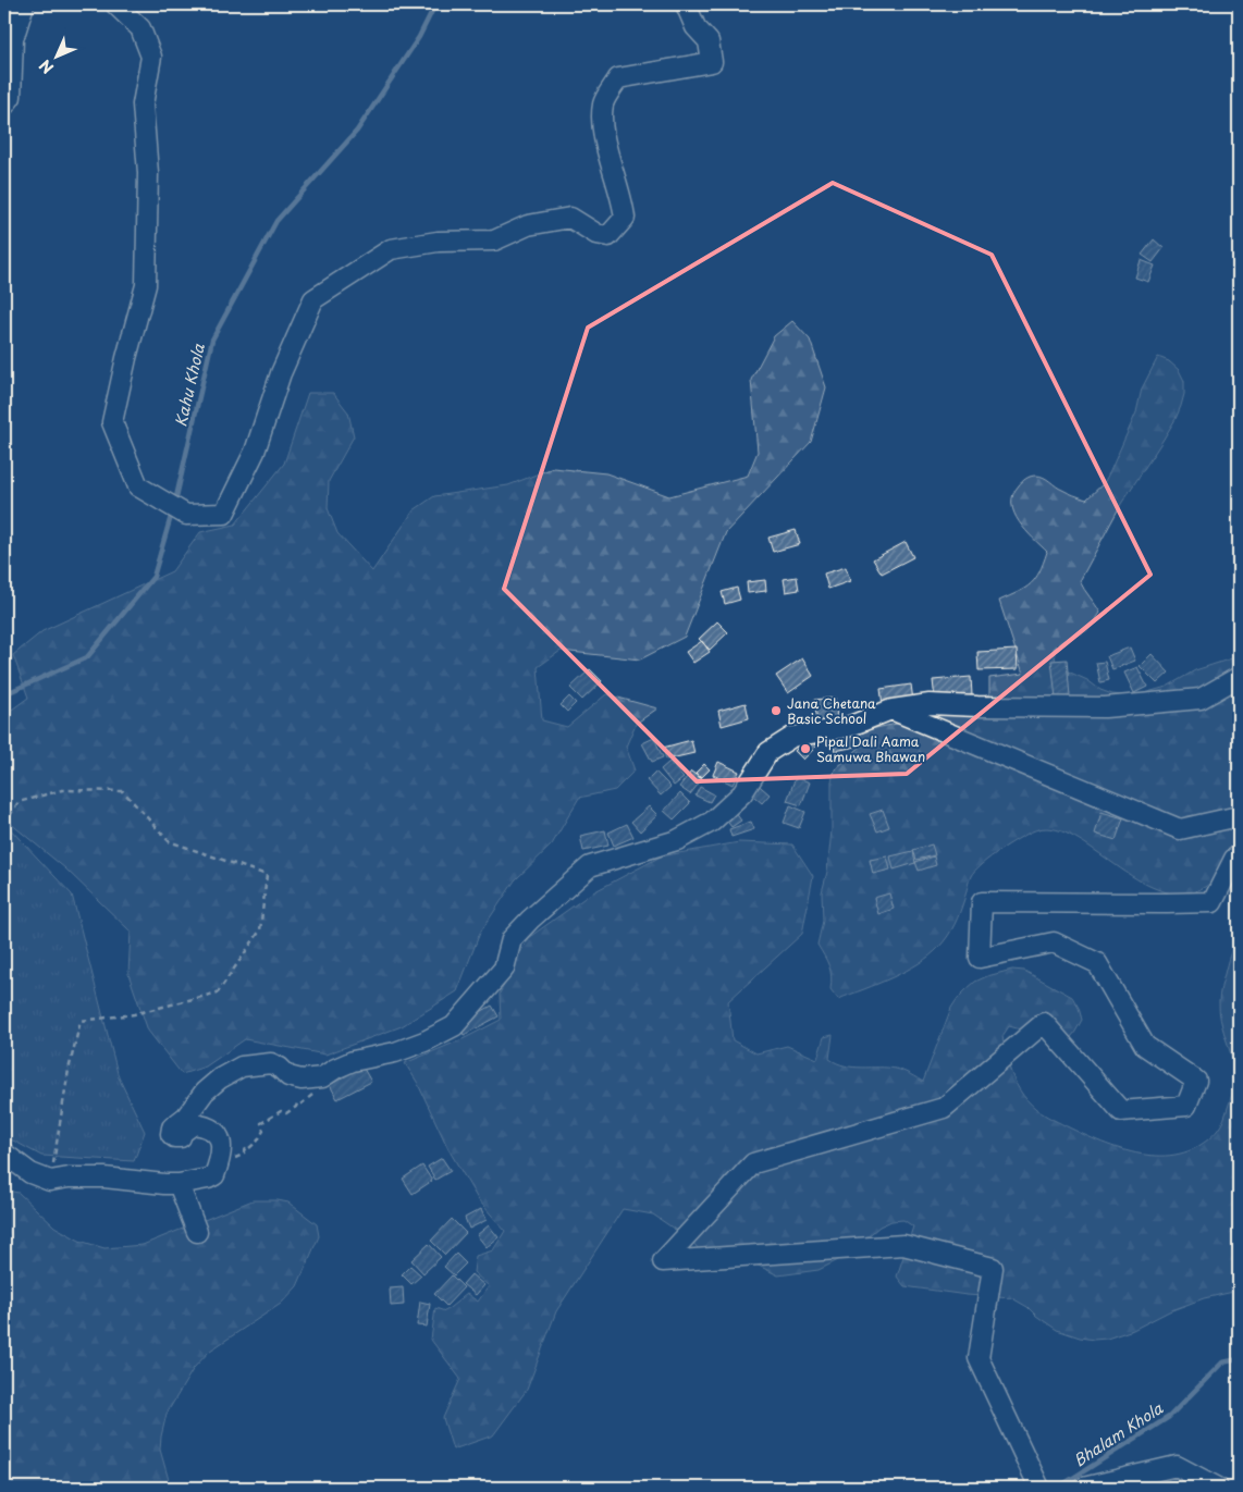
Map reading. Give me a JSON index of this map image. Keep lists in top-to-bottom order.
{
  "water": ["Kahu Khola", "Bhalam Khola"],
  "places": ["Jana Chetana Basic School", "Pipal Dali Aama Samuwa Bhawan"],
  "north": "bottom left"
}
